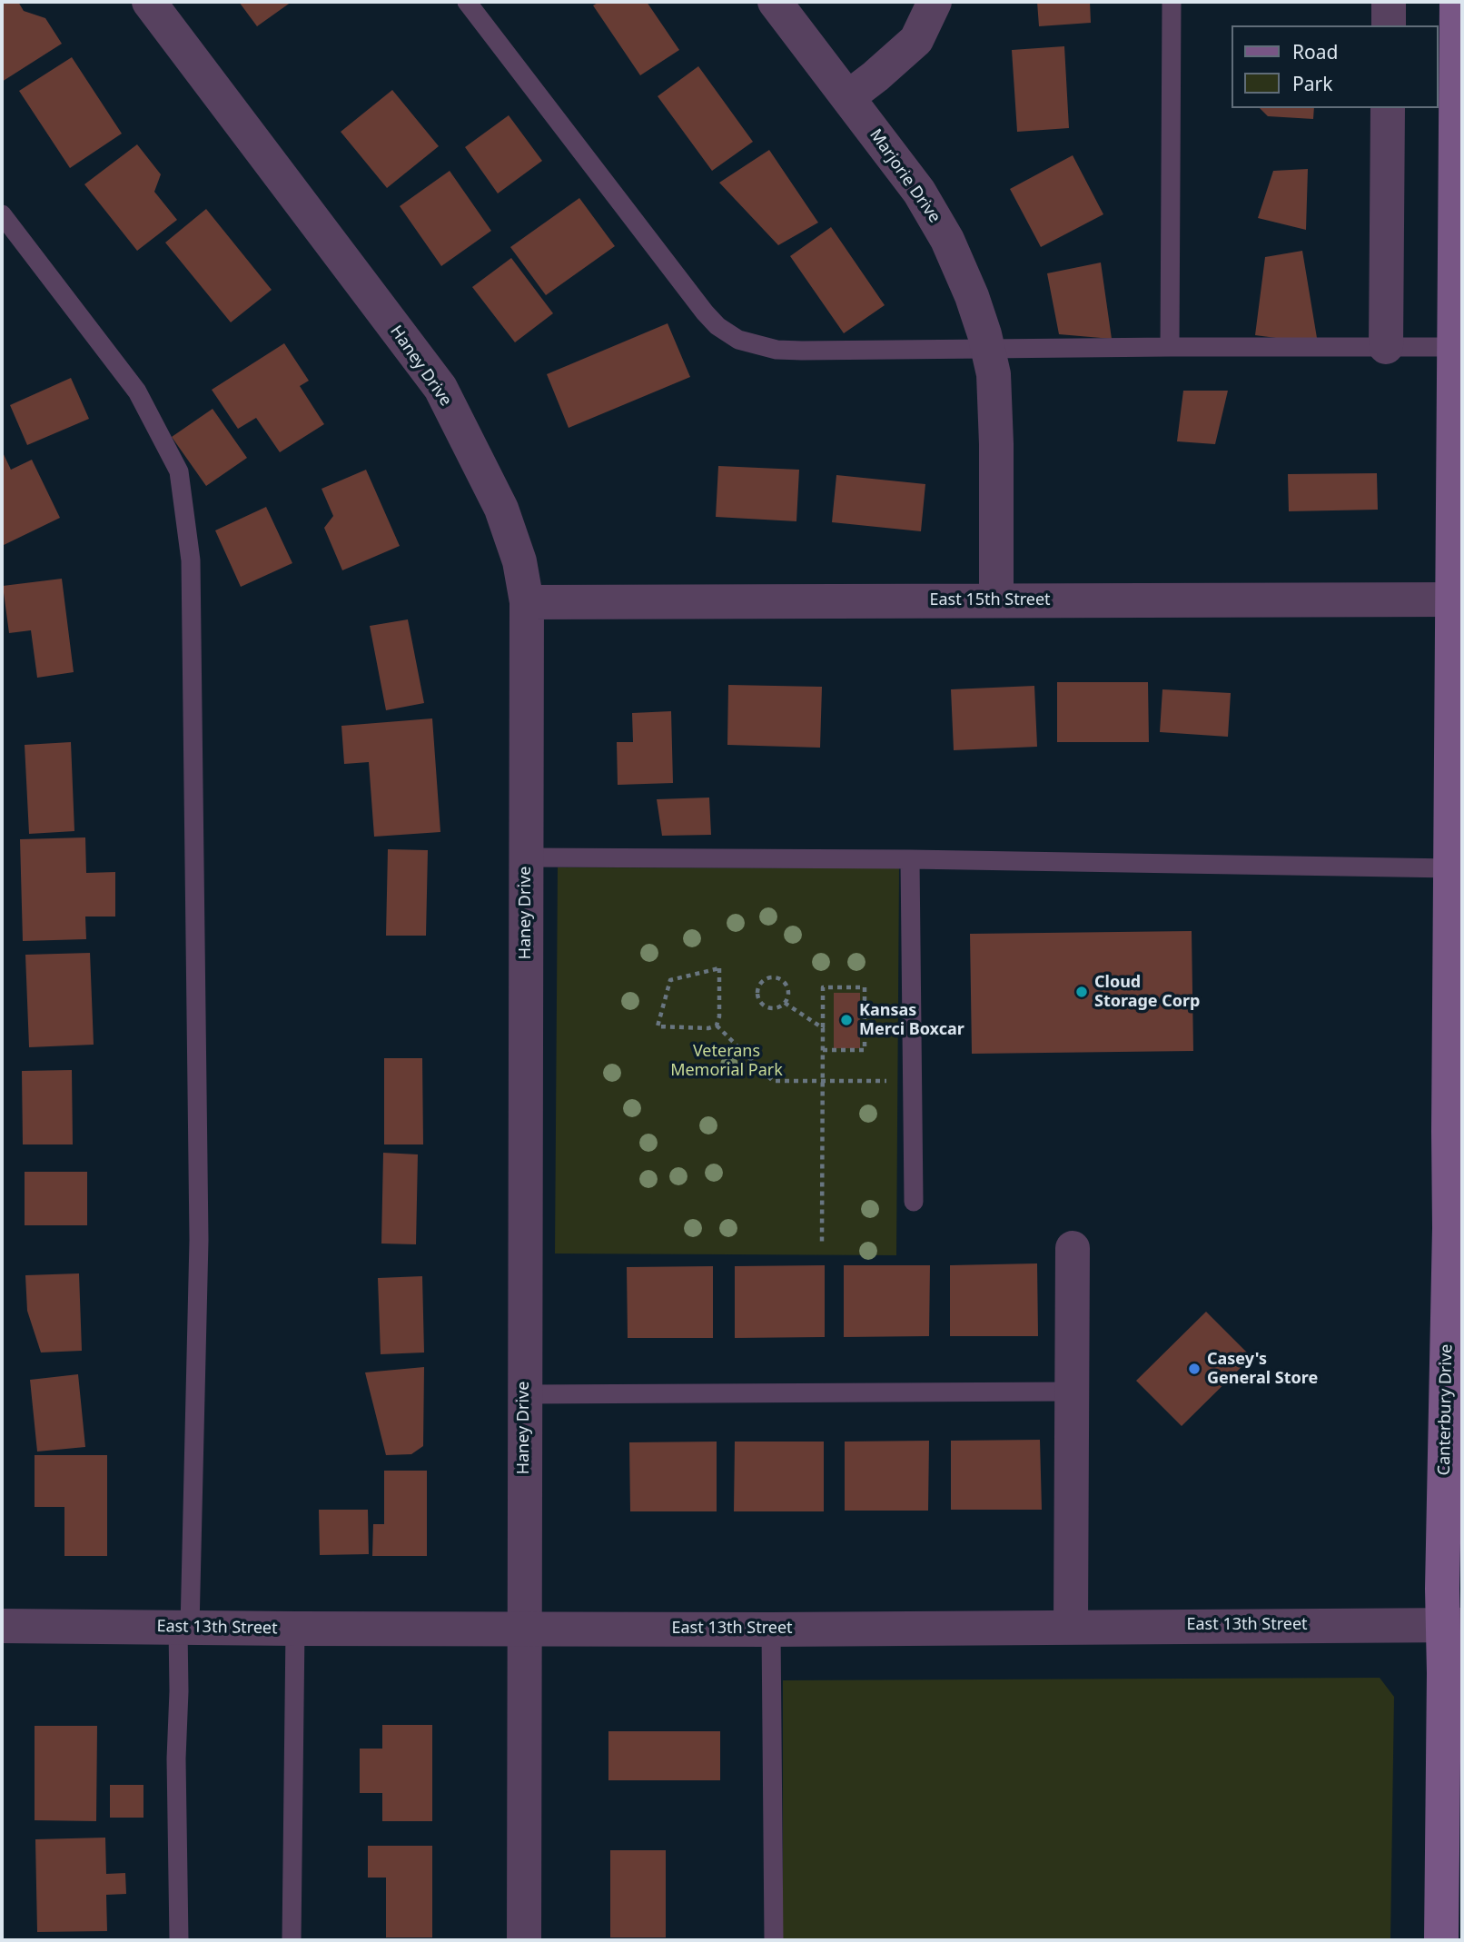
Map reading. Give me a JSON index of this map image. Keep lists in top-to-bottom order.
{
  "streets": {
    "main road": ["Canterbury Drive"],
    "street": [
      "Marjorie Drive",
      "Haney Drive",
      "East 15th Street",
      "East 13th Street"
    ]
  },
  "crossings": [
    ["Marjorie Drive", "East 15th Street"],
    ["Haney Drive", "East 15th Street"],
    ["Haney Drive", "East 13th Street"],
    ["East 15th Street", "Canterbury Drive"],
    ["Canterbury Drive", "East 13th Street"]
  ],
  "parks": ["Veterans Memorial Park"],
  "places": ["Cloud Storage Corp", "Kansas Merci Boxcar", "Casey's General Store"],
  "legend": ["Road", "Park"]
}
